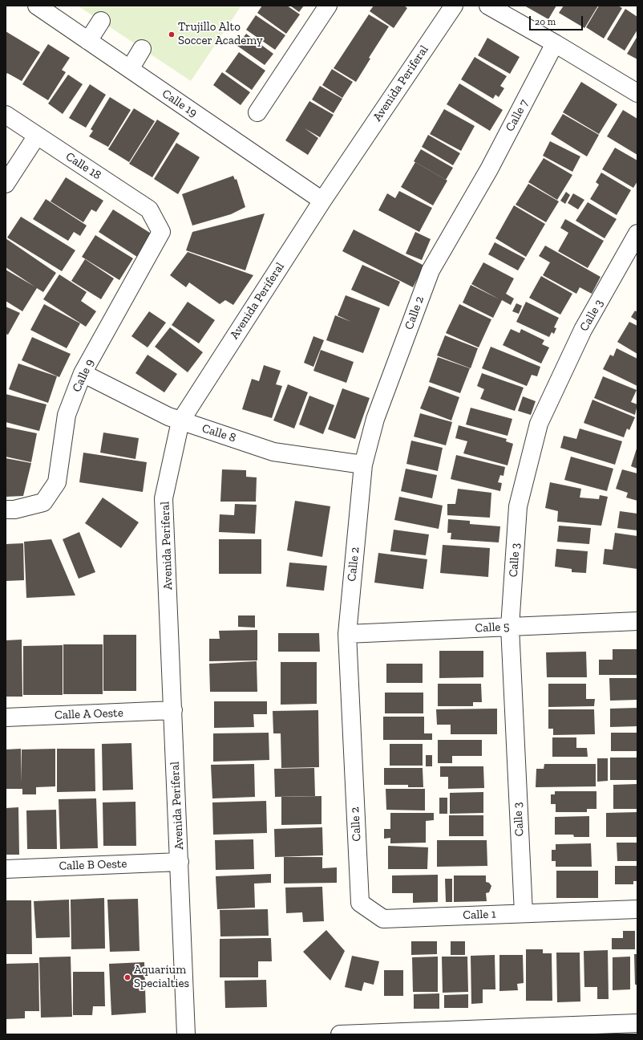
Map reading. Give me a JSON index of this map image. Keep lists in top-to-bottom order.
{
  "streets": {
    "street": [
      "Avenida Periferal",
      "Calle 19",
      "Calle 7",
      "Calle 18",
      "Calle 2",
      "Calle 3",
      "Calle 9",
      "Calle 8",
      "Calle 5",
      "Calle A Oeste",
      "Calle B Oeste",
      "Calle 1"
    ]
  },
  "crossings": [
    ["Avenida Periferal", "Calle 19"],
    ["Avenida Periferal", "Calle 8"],
    ["Avenida Periferal", "Calle A Oeste"],
    ["Avenida Periferal", "Calle B Oeste"],
    ["Calle 7", "Calle 2"],
    ["Calle 18", "Calle 9"],
    ["Calle 2", "Calle 8"],
    ["Calle 2", "Calle 5"],
    ["Calle 2", "Calle 1"],
    ["Calle 3", "Calle 5"],
    ["Calle 3", "Calle 1"],
    ["Calle 9", "Calle 8"]
  ],
  "places": ["Trujillo Alto Soccer Academy", "Aquarium Specialties"],
  "scale_bar": "20 m"
}
